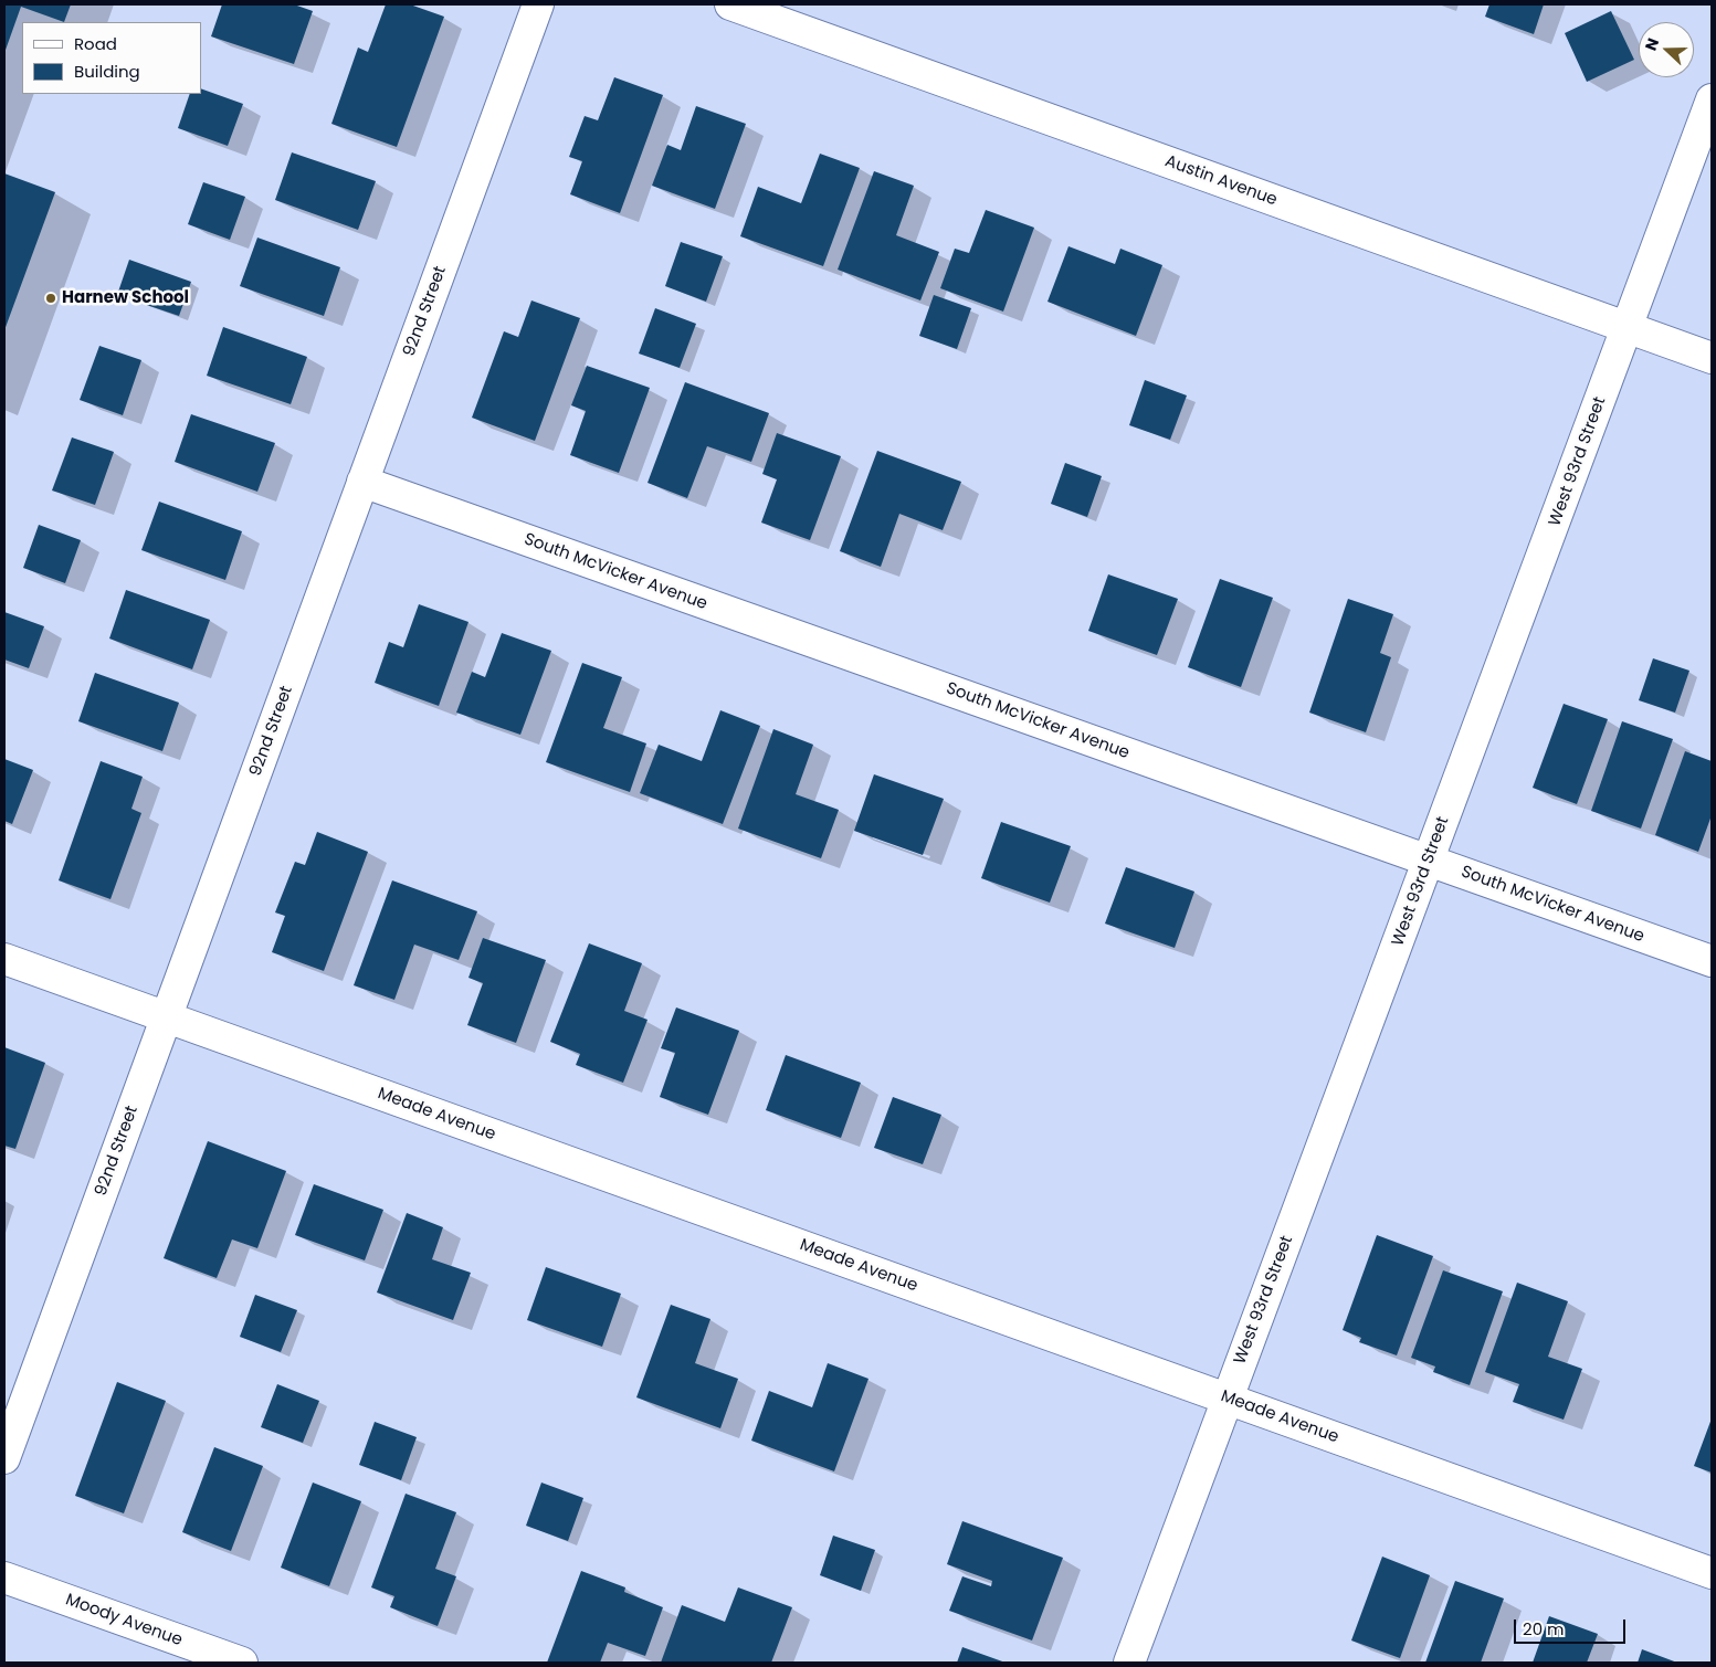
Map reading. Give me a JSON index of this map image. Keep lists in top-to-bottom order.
{
  "streets": {
    "street": [
      "Austin Avenue",
      "92nd Street",
      "West 93rd Street",
      "South McVicker Avenue",
      "Meade Avenue",
      "Moody Avenue"
    ]
  },
  "crossings": [
    ["Austin Avenue", "West 93rd Street"],
    ["92nd Street", "South McVicker Avenue"],
    ["92nd Street", "Meade Avenue"],
    ["West 93rd Street", "South McVicker Avenue"],
    ["West 93rd Street", "Meade Avenue"]
  ],
  "places": ["Harnew School"],
  "legend": ["Road", "Building"],
  "scale_bar": "20 m",
  "north": "left"
}
